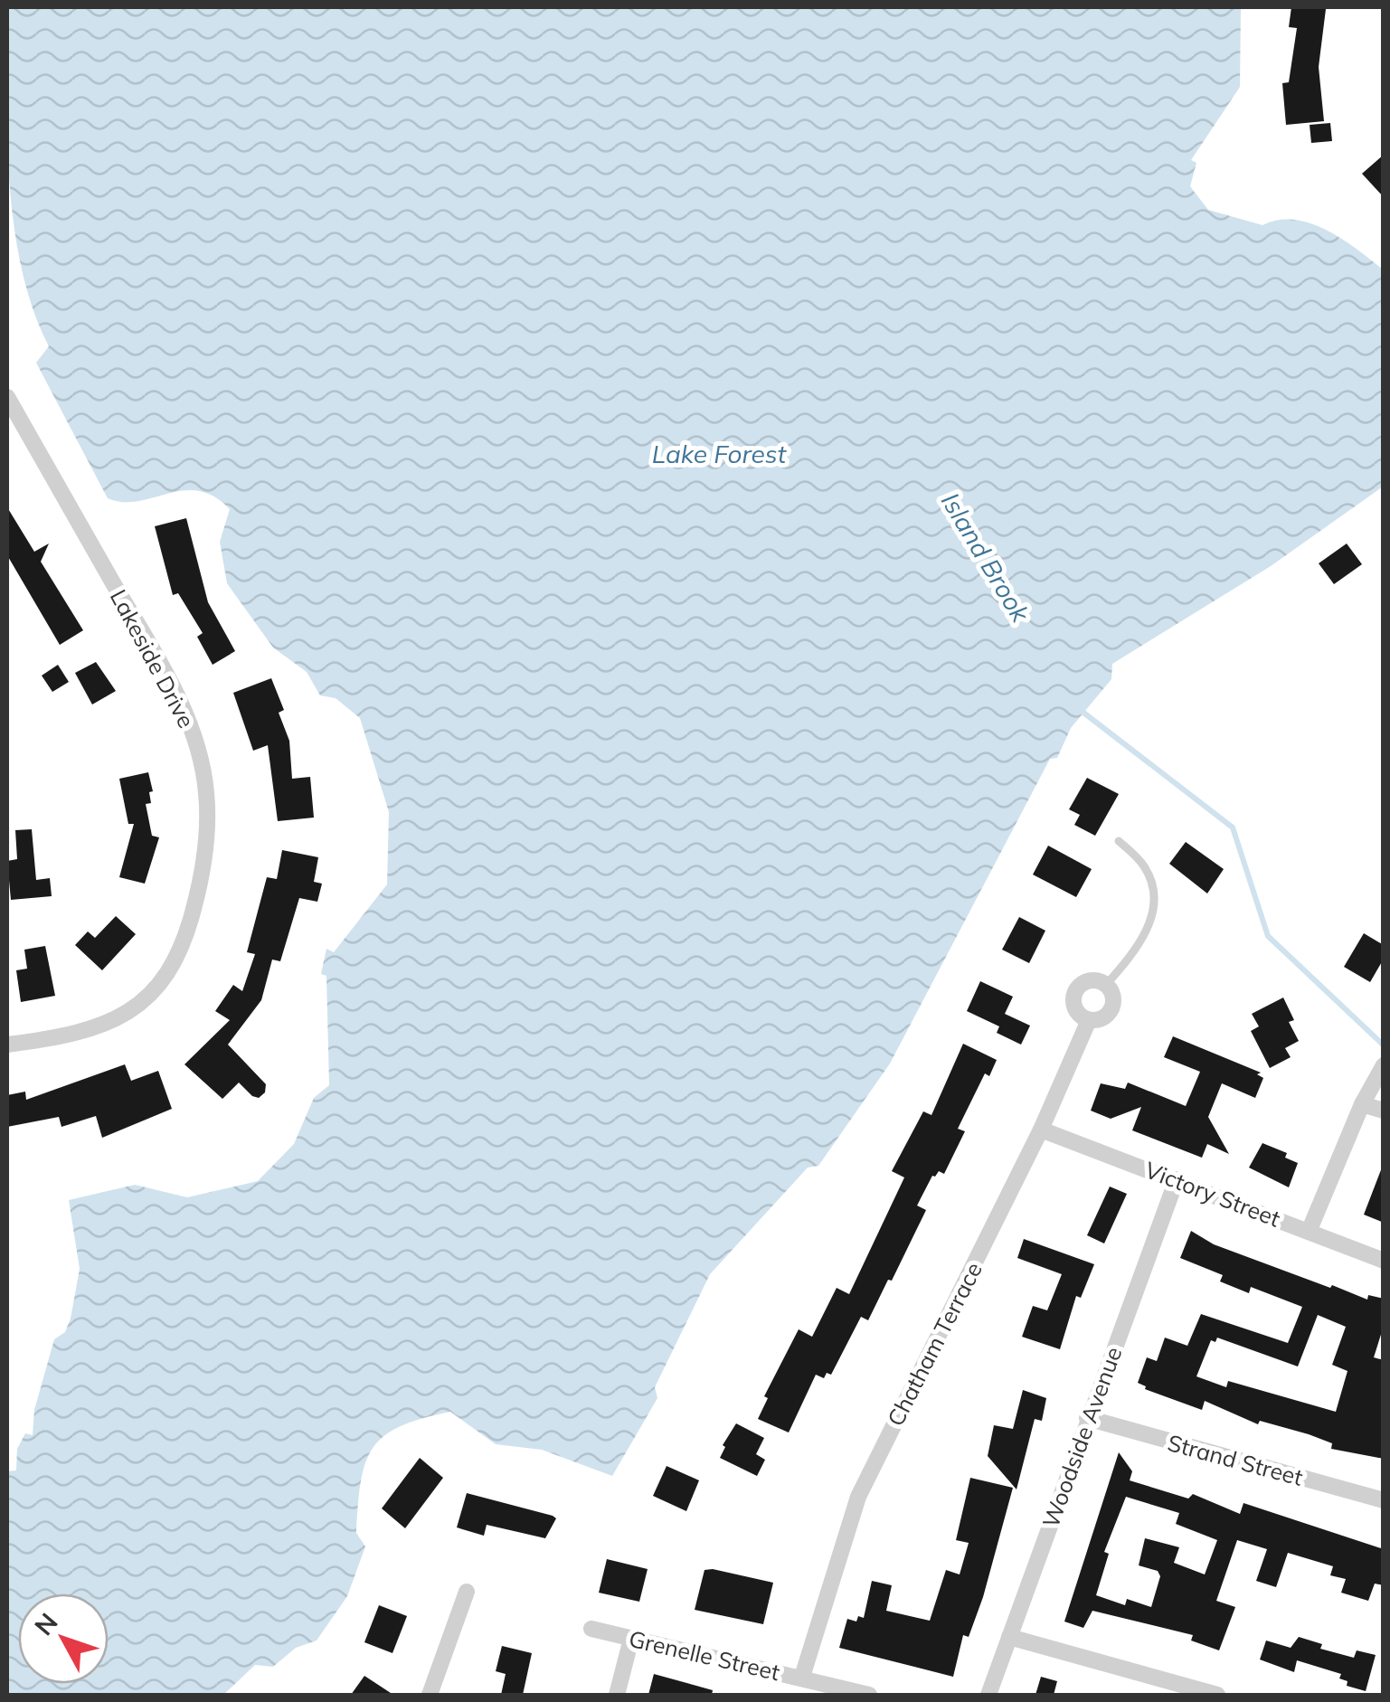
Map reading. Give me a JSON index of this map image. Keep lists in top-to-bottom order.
{
  "streets": {
    "street": [
      "Lakeside Drive",
      "Victory Street",
      "Chatham Terrace",
      "Woodside Avenue",
      "Strand Street",
      "Grenelle Street"
    ]
  },
  "crossings": [
    ["Victory Street", "Chatham Terrace"],
    ["Victory Street", "Woodside Avenue"],
    ["Chatham Terrace", "Grenelle Street"],
    ["Woodside Avenue", "Strand Street"]
  ],
  "water": ["Lake Forest", "Island Brook"],
  "north": "top left"
}
